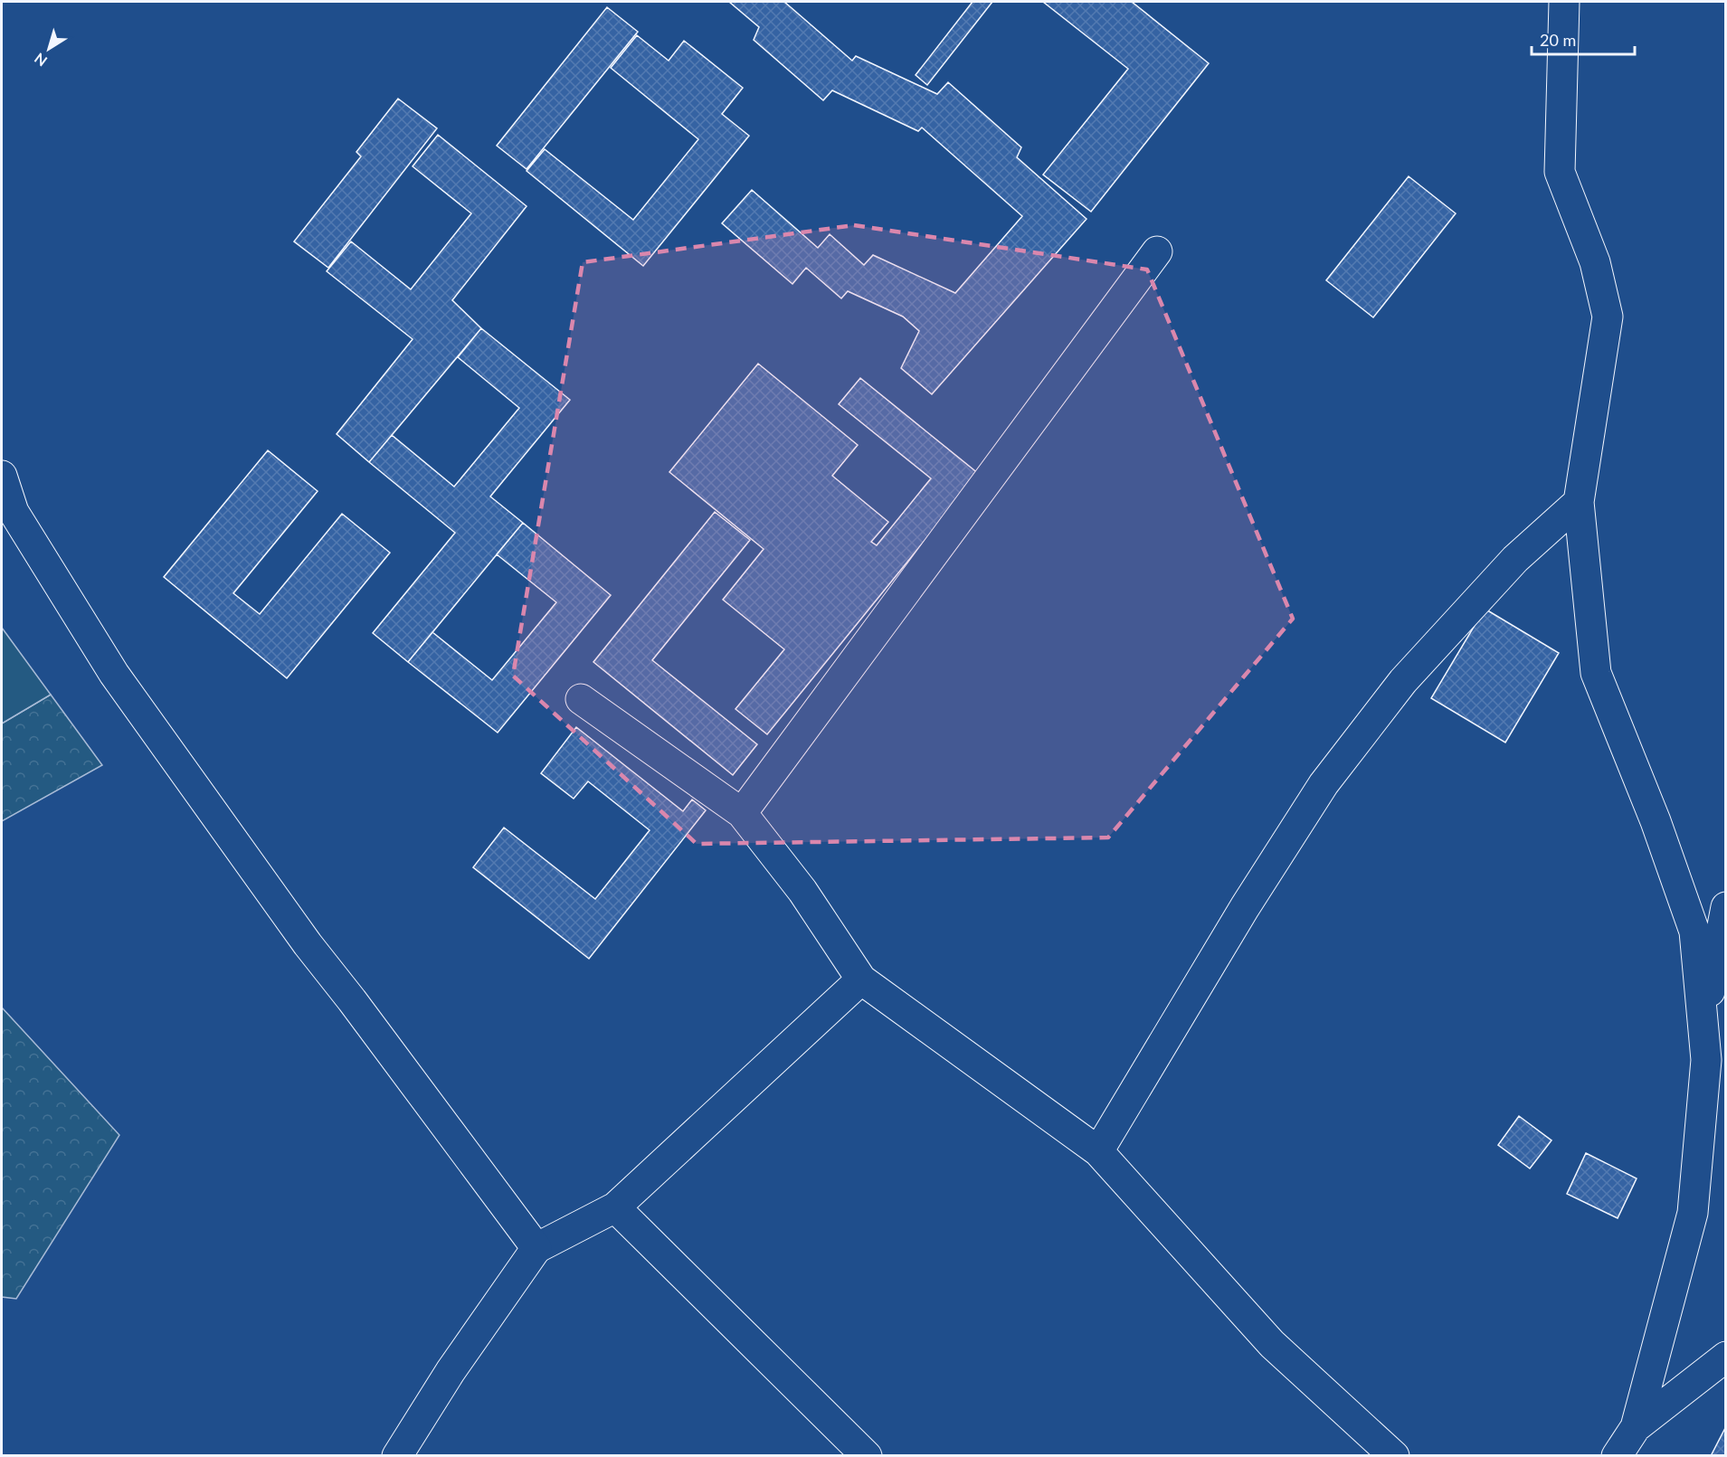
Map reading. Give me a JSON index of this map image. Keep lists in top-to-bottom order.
{
  "scale_bar": "20 m",
  "north": "bottom left"
}
